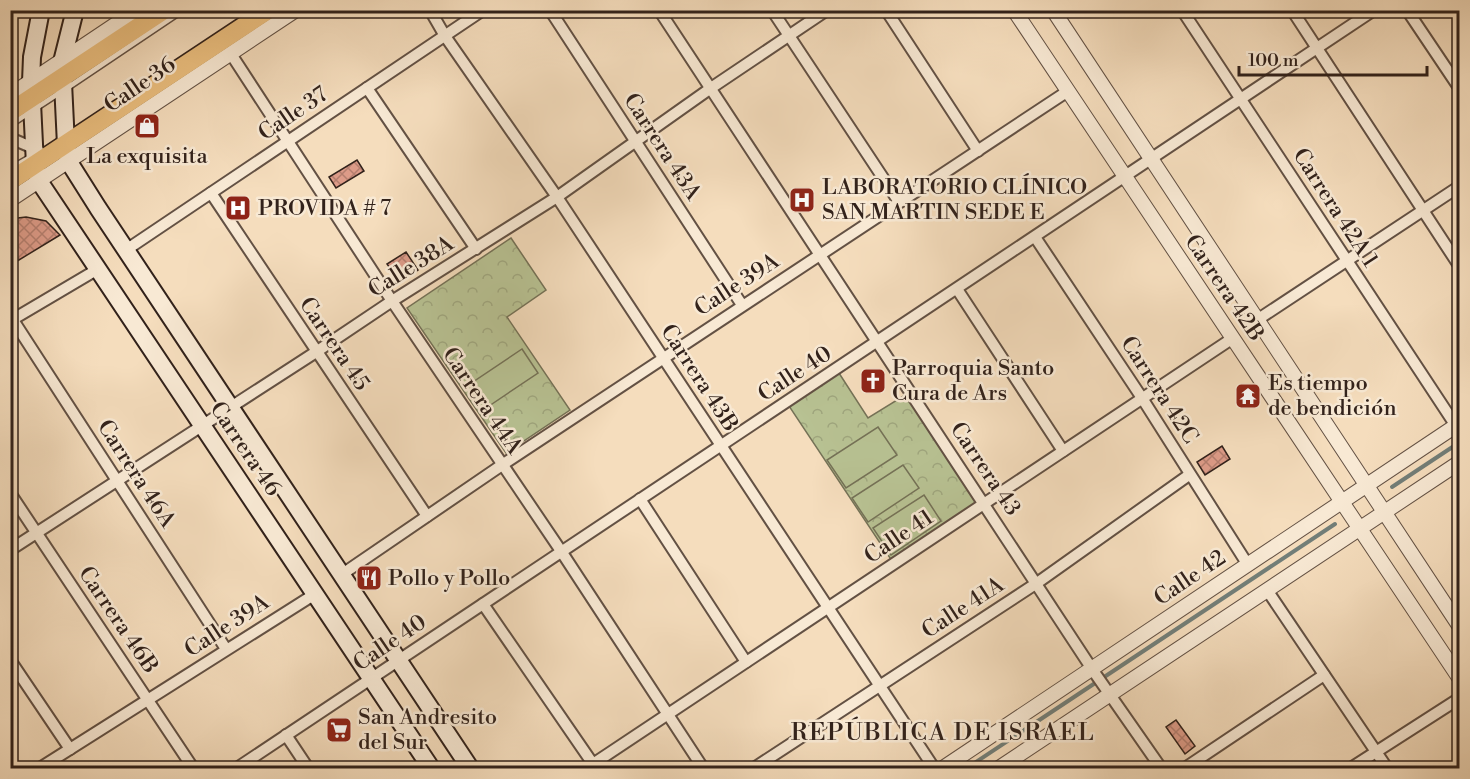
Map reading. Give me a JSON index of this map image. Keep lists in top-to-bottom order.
{
  "streets": {
    "main road": ["Carrera 46"],
    "street": [
      "Calle 36",
      "Calle 37",
      "Carrera 43A",
      "Carrera 42A 1",
      "Calle 38A",
      "Calle 39A",
      "Carrera 42B",
      "Carrera 45",
      "Calle 40",
      "Carrera 43B",
      "Carrera 42C",
      "Carrera 44A",
      "Carrera 43",
      "Carrera 46A",
      "Calle 41",
      "Calle 42",
      "Calle 41A",
      "Carrera 46B"
    ]
  },
  "crossings": [
    ["Calle 36", "Carrera 44A"],
    ["Calle 36", "Carrera 46"],
    ["Calle 37", "Carrera 45"],
    ["Calle 37", "Carrera 43B"],
    ["Calle 37", "Carrera 44A"],
    ["Calle 37", "Carrera 46"],
    ["Carrera 43A", "Calle 38A"],
    ["Carrera 43A", "Calle 39A"],
    ["Carrera 42A 1", "Calle 40"],
    ["Carrera 42A 1", "Calle 42"],
    ["Calle 38A", "Carrera 45"],
    ["Calle 38A", "Carrera 43B"],
    ["Calle 38A", "Carrera 44A"],
    ["Calle 38A", "Carrera 46"],
    ["Calle 38A", "Carrera 43"],
    ["Calle 38A", "Carrera 46A"],
    ["Calle 38A", "Carrera 46B"],
    ["Calle 39A", "Carrera 42B"],
    ["Calle 39A", "Carrera 45"],
    ["Calle 39A", "Carrera 43B"],
    ["Calle 39A", "Carrera 44A"],
    ["Calle 39A", "Carrera 46"],
    ["Calle 39A", "Carrera 43"],
    ["Calle 39A", "Carrera 46A"],
    ["Calle 39A", "Carrera 46B"],
    ["Carrera 42B", "Calle 40"],
    ["Carrera 42B", "Calle 41"],
    ["Carrera 42B", "Calle 42"],
    ["Calle 40", "Carrera 43B"],
    ["Calle 40", "Carrera 42C"],
    ["Calle 40", "Carrera 44A"],
    ["Calle 40", "Carrera 46"],
    ["Calle 40", "Carrera 43"],
    ["Carrera 43B", "Calle 41"],
    ["Carrera 43B", "Calle 41A"],
    ["Carrera 42C", "Calle 41"],
    ["Carrera 42C", "Calle 42"],
    ["Carrera 42C", "Calle 41A"],
    ["Carrera 44A", "Calle 41"],
    ["Carrera 43", "Calle 41"],
    ["Carrera 43", "Calle 42"],
    ["Carrera 43", "Calle 41A"]
  ],
  "districts": ["REPÚBLICA DE ISRAEL"],
  "places": {
    "shop": ["La exquisita"],
    "hospital": ["LABORATORIO CLÍNICO SAN MARTIN SEDE E", "PROVIDA # 7"],
    "church": ["Parroquia Santo Cura de Ars"],
    "temple": ["Es tiempo de bendición"],
    "restaurant": ["Pollo y Pollo"],
    "supermarket": ["San Andresito del Sur"]
  },
  "scale_bar": "100 m"
}
